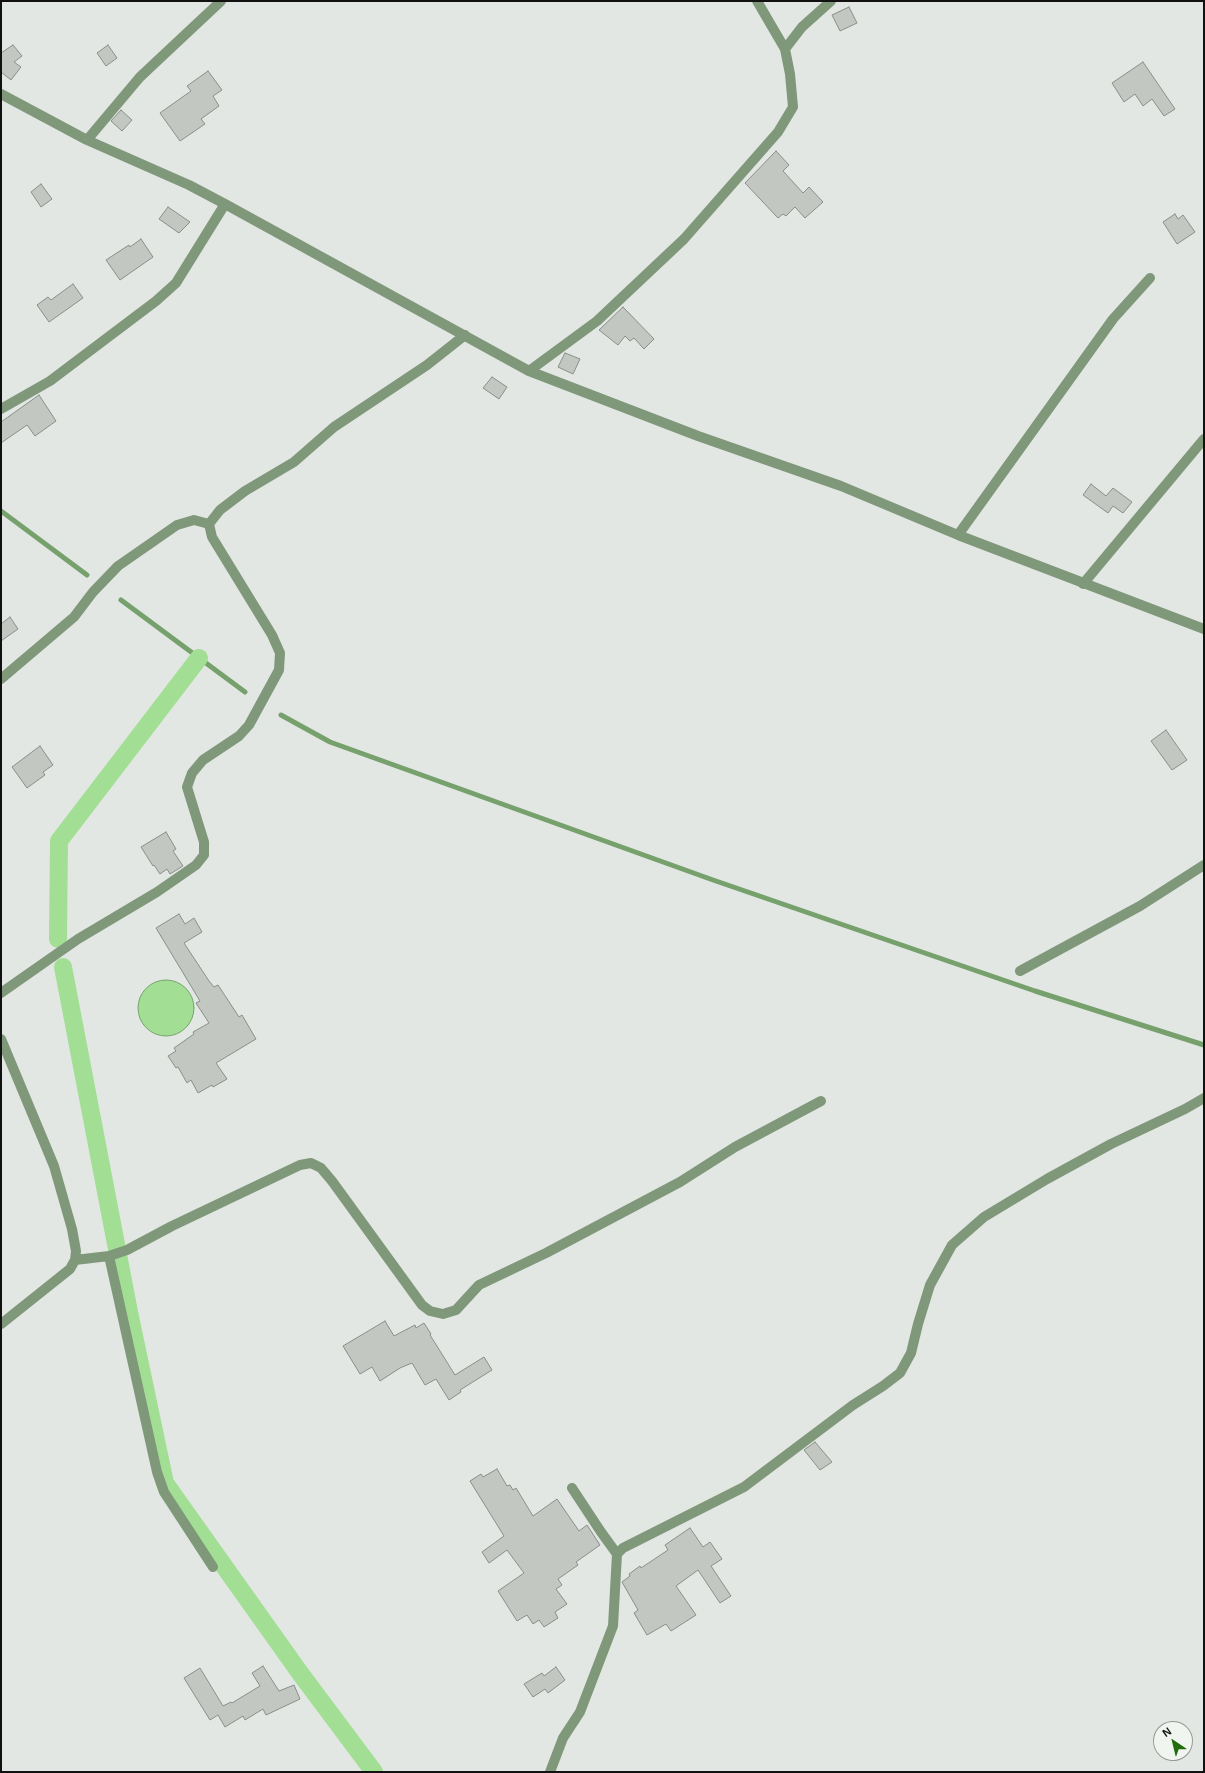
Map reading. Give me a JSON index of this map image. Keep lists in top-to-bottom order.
{
  "north": "top left"
}
